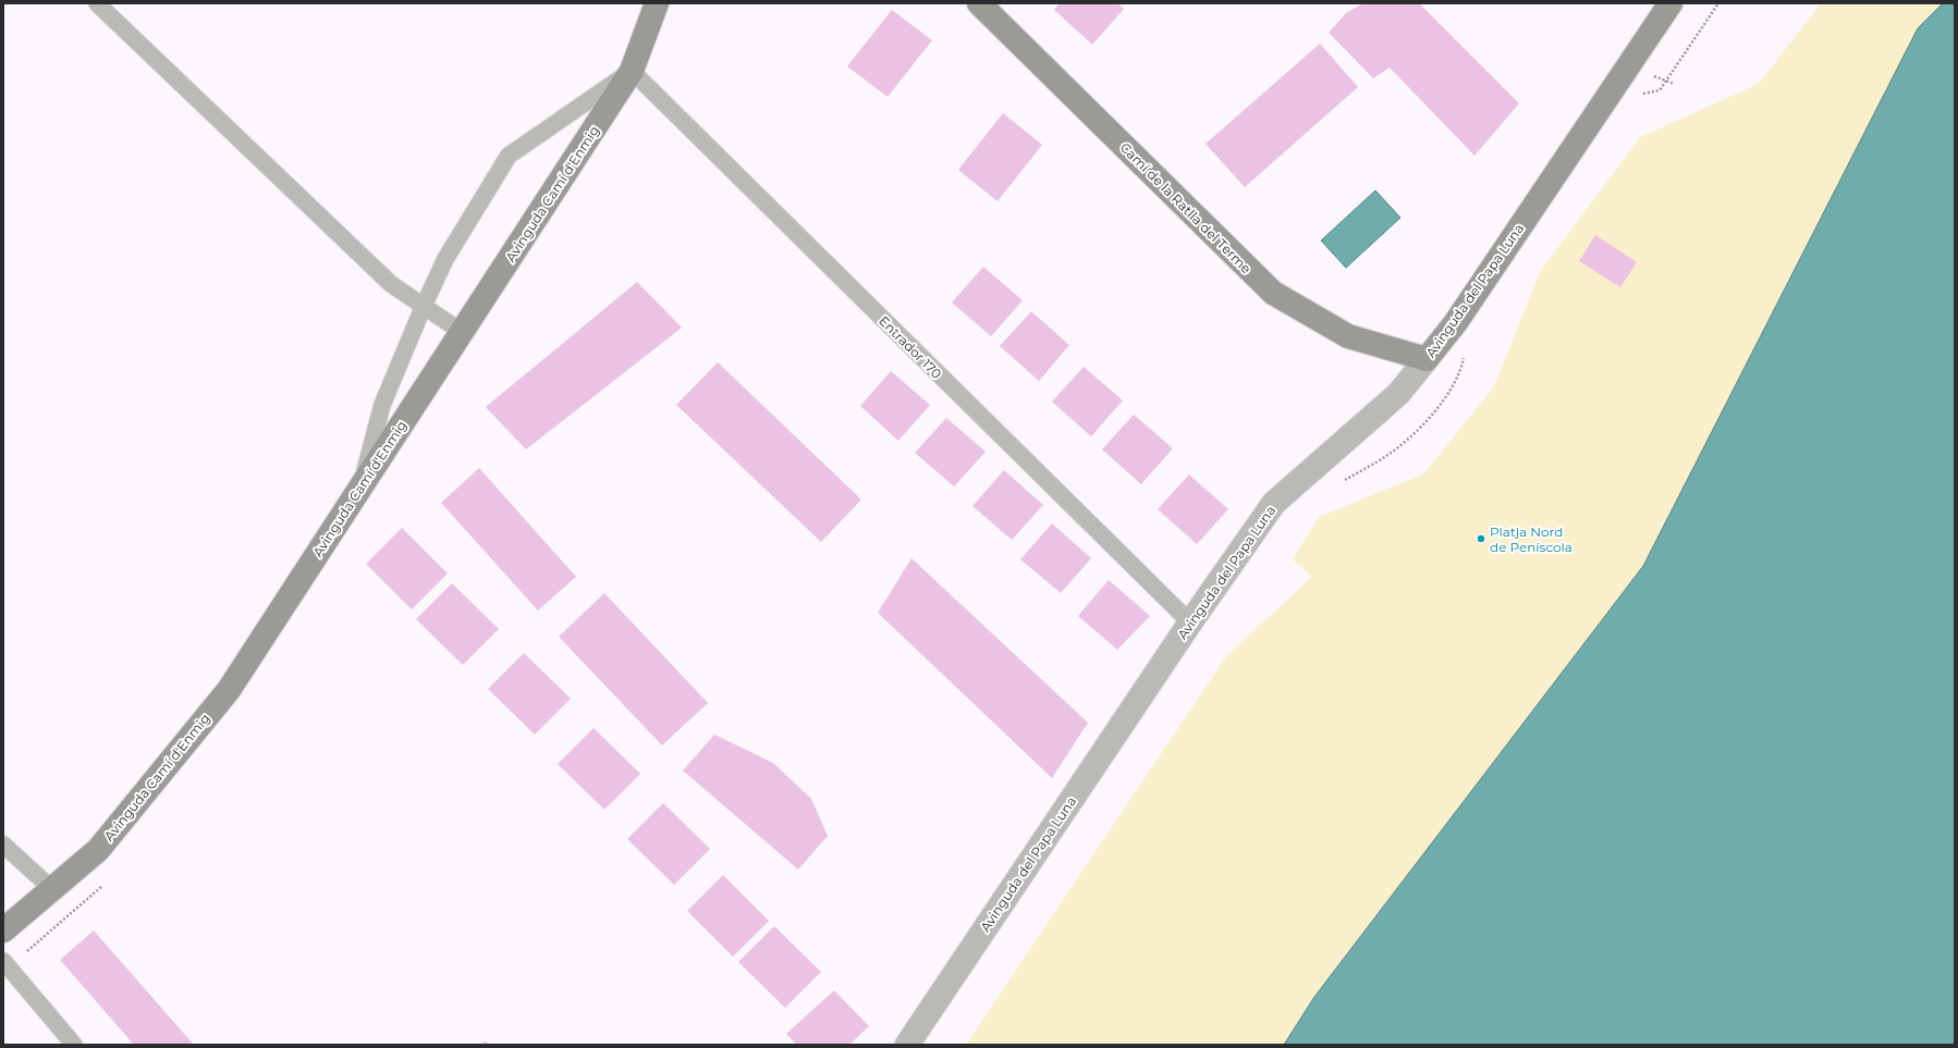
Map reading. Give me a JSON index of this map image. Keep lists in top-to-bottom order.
{
  "streets": {
    "street": ["Avinguda Camí d'Enmig", "Camí de la Ratlla del Terme", "Avinguda del Papa Luna"],
    "lane": ["Entrador 170"]
  },
  "crossings": [
    ["Avinguda Camí d'Enmig", "Entrador 170"],
    ["Camí de la Ratlla del Terme", "Avinguda del Papa Luna"],
    ["Avinguda del Papa Luna", "Entrador 170"]
  ],
  "places": ["Platja Nord de Peníscola"]
}
